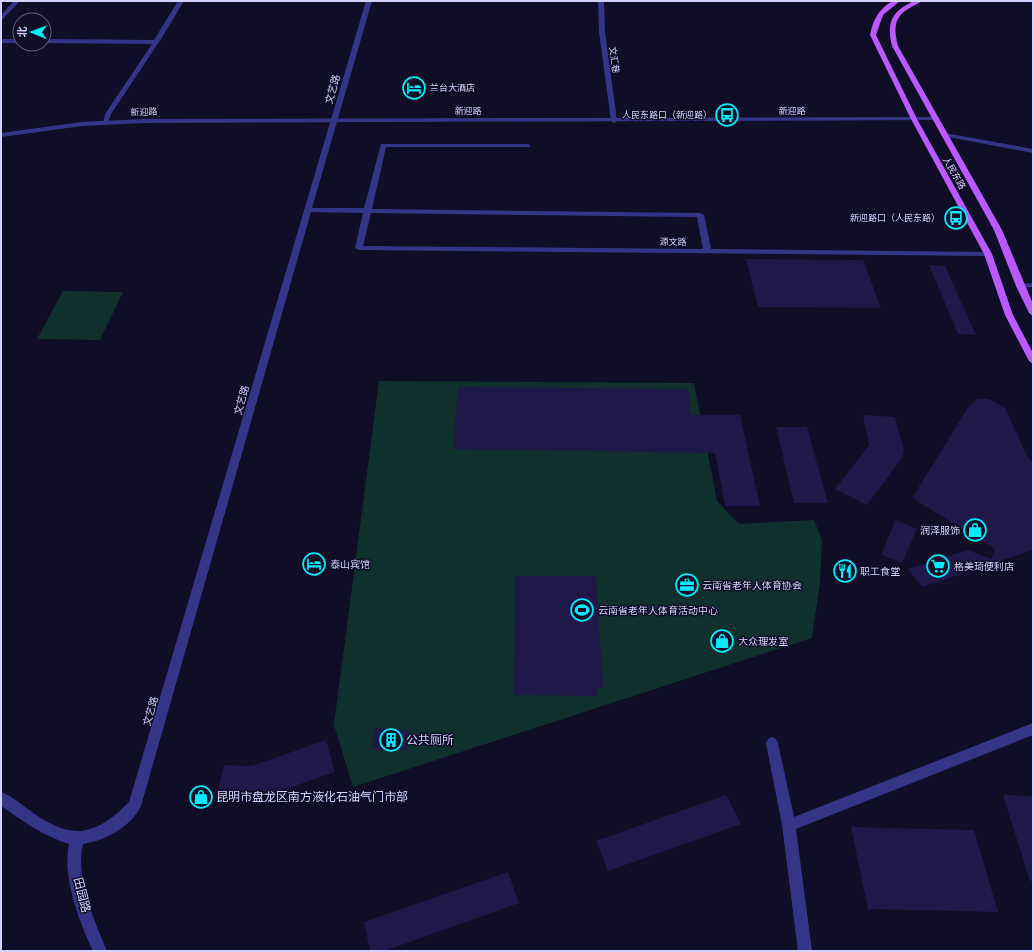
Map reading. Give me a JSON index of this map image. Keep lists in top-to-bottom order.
{
  "streets": {
    "main road": ["人民东路"],
    "street": [
      "文汇巷",
      "文艺路",
      "新迎路",
      "源文路",
      "田园路"
    ]
  },
  "crossings": [
    ["文汇巷", "新迎路"],
    ["文艺路", "新迎路"],
    ["文艺路", "田园路"],
    ["新迎路", "人民东路"],
    ["人民东路", "源文路"]
  ],
  "places": {
    "hotel": ["兰台大酒店", "泰山宾馆"],
    "bus stop": ["人民东路口（新迎路）", "新迎路口（人民东路）"],
    "shop": ["润泽服饰", "大众理发室", "昆明市盘龙区南方液化石油气门市部"],
    "supermarket": ["格美琦便利店"],
    "restaurant": ["职工食堂"],
    "office": ["云南省老年人体育协会"],
    "sports": ["云南省老年人体育活动中心"],
    "building": ["公共厕所"]
  },
  "north": "left"
}
